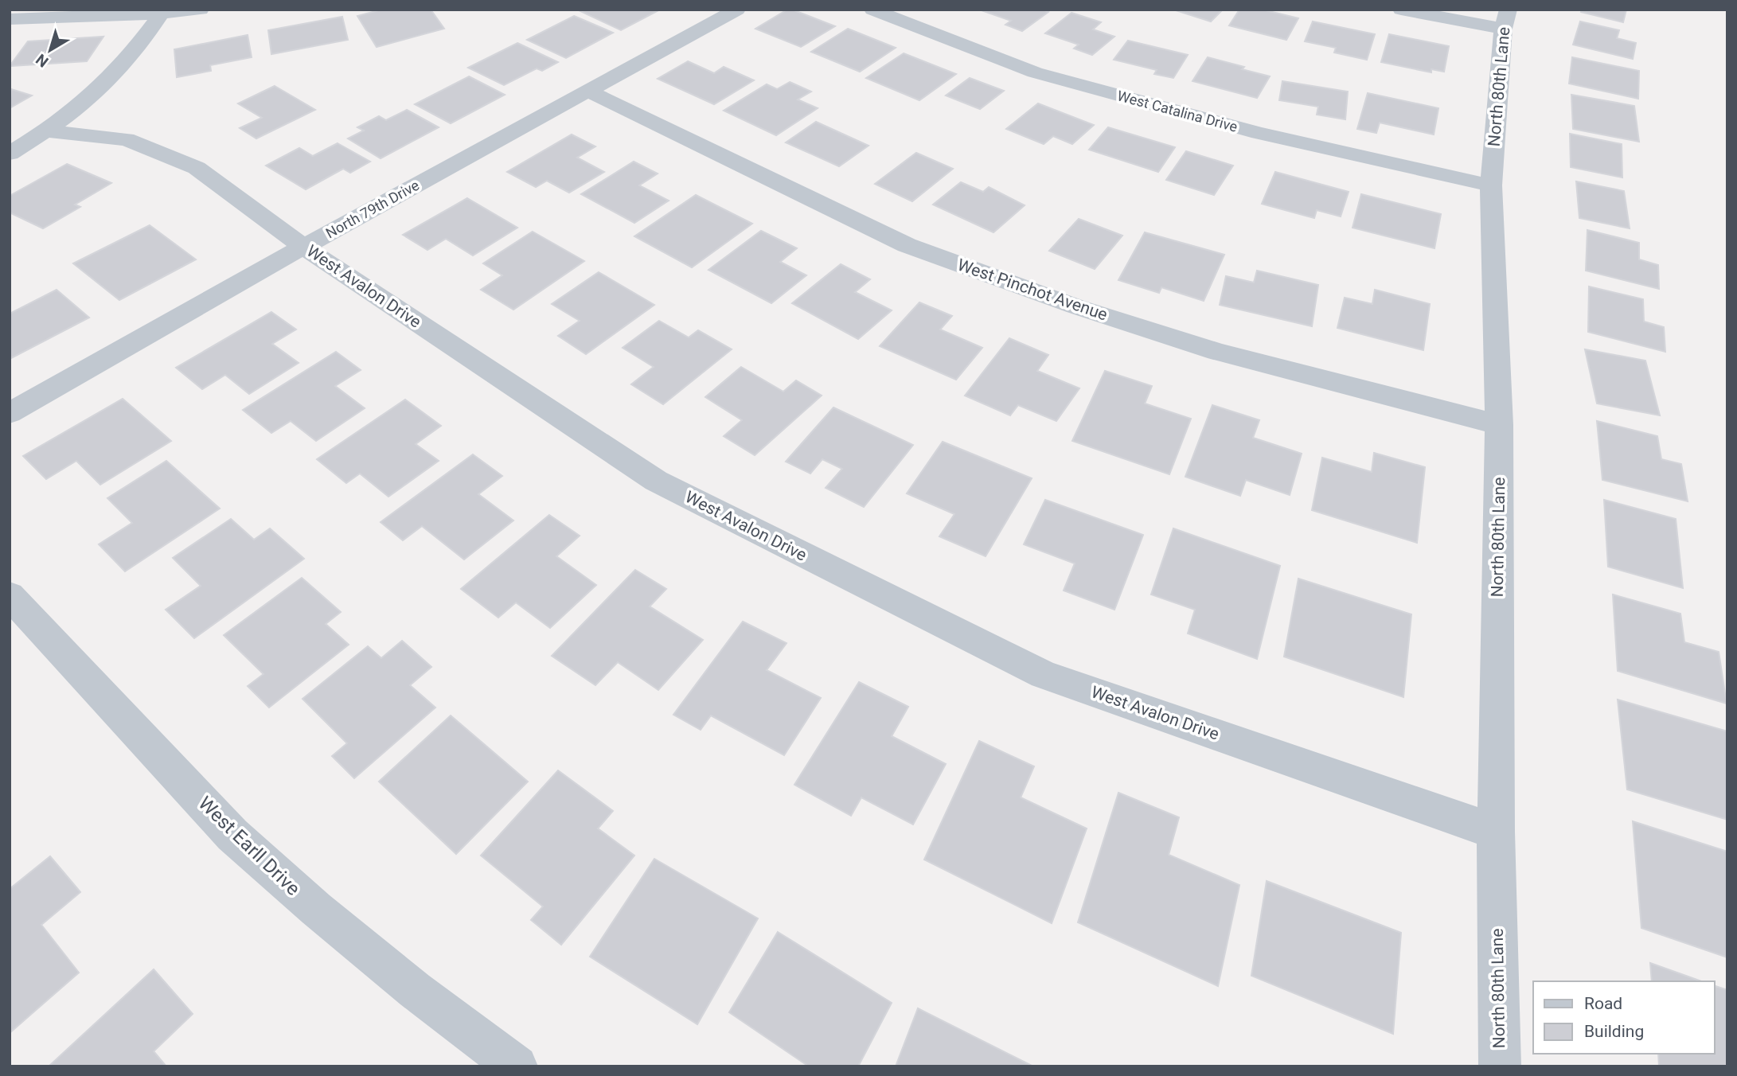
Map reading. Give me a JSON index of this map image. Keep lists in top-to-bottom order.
{
  "streets": {
    "street": [
      "North 80th Lane",
      "West Catalina Drive",
      "North 79th Drive",
      "West Avalon Drive",
      "West Pinchot Avenue",
      "West Earll Drive"
    ]
  },
  "crossings": [
    ["North 80th Lane", "West Catalina Drive"],
    ["North 80th Lane", "West Avalon Drive"],
    ["North 80th Lane", "West Pinchot Avenue"],
    ["North 79th Drive", "West Avalon Drive"],
    ["North 79th Drive", "West Pinchot Avenue"]
  ],
  "legend": ["Road", "Building"],
  "north": "bottom left"
}
